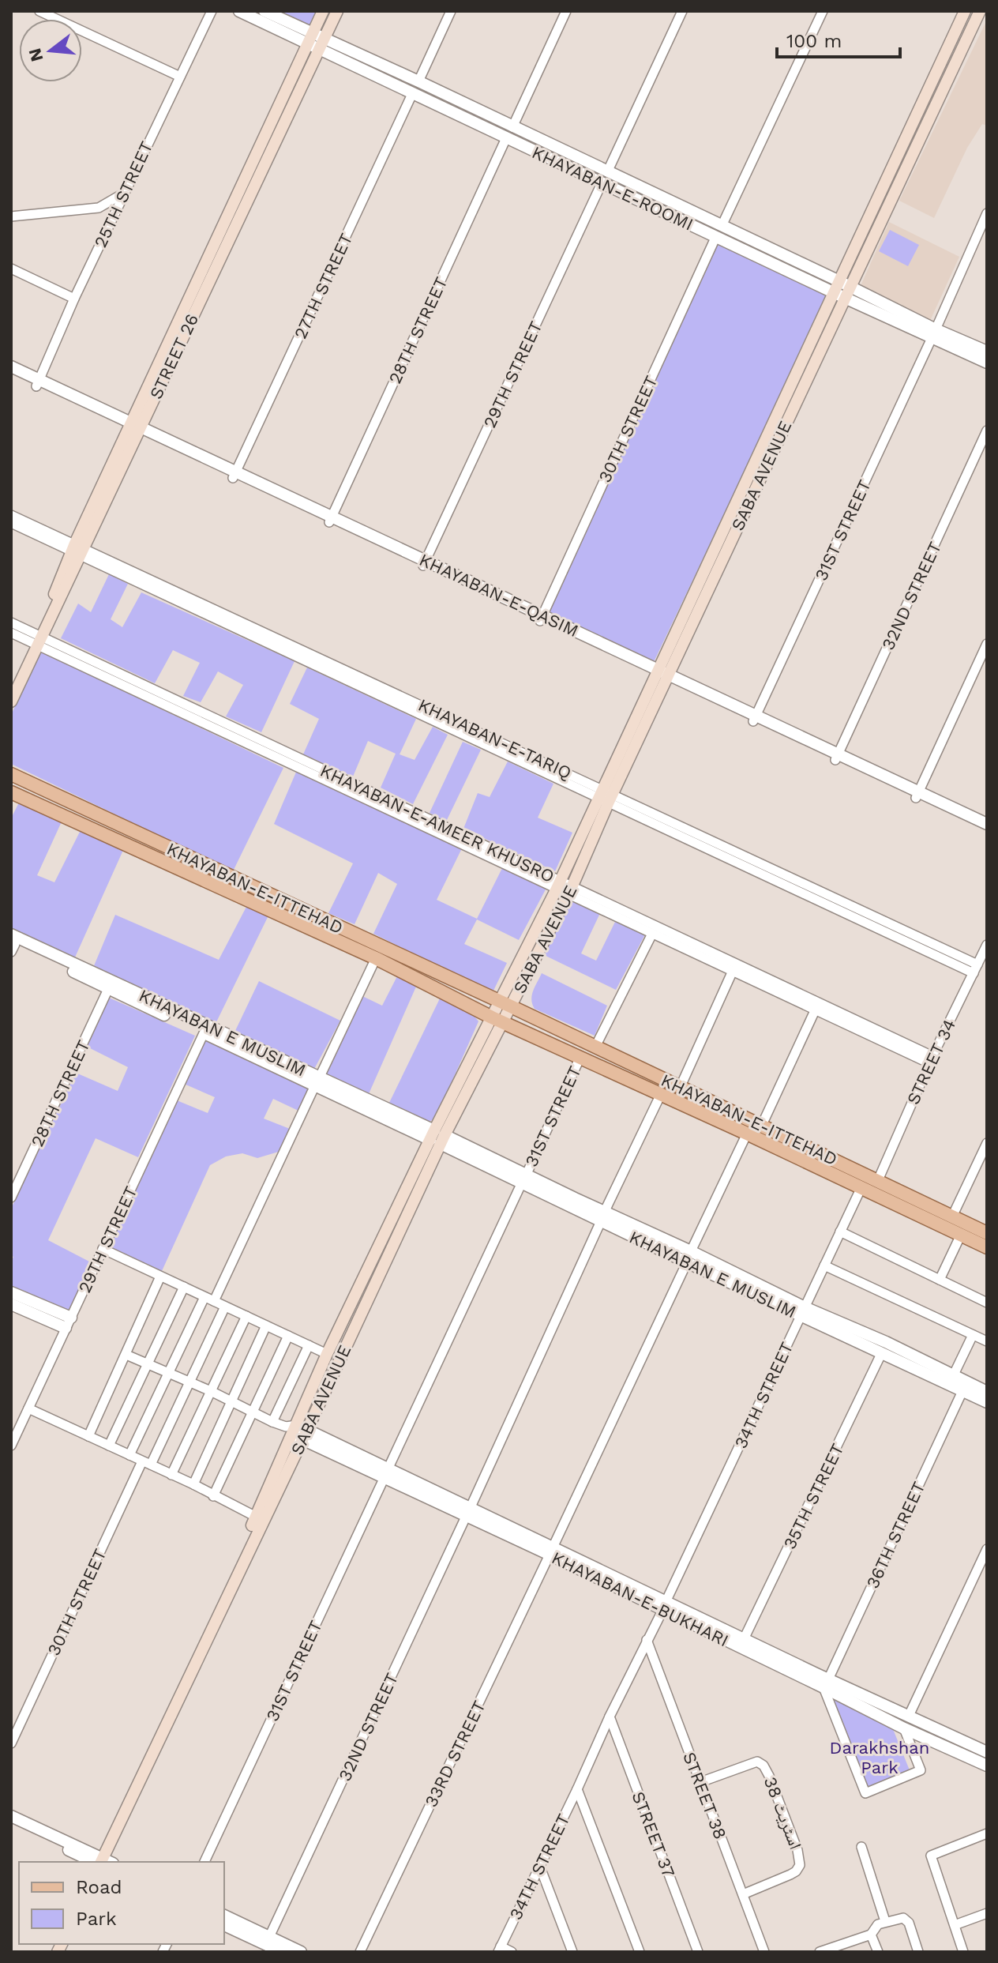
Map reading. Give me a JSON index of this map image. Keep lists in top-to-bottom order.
{
  "streets": {
    "main road": ["STREET 26", "SABA AVENUE", "KHAYABAN-E-ITTEHAD"],
    "street": [
      "KHAYABAN-E-ROOMI",
      "25TH STREET",
      "27TH STREET",
      "28TH STREET",
      "29TH STREET",
      "30TH STREET",
      "31ST STREET",
      "KHAYABAN-E-QASIM",
      "32ND STREET",
      "KHAYABAN-E-TARIQ",
      "KHAYABAN-E-AMEER KHUSRO",
      "KHAYABAN E MUSLIM",
      "STREET 34",
      "34TH STREET",
      "35TH STREET",
      "36TH STREET",
      "KHAYABAN-E-BUKHARI",
      "33RD STREET",
      "STREET 38",
      "اسٹریٹ 38",
      "STREET 37"
    ]
  },
  "crossings": [
    ["KHAYABAN-E-ROOMI", "27TH STREET"],
    ["KHAYABAN-E-ROOMI", "28TH STREET"],
    ["KHAYABAN-E-ROOMI", "STREET 26"],
    ["KHAYABAN-E-ROOMI", "29TH STREET"],
    ["KHAYABAN-E-ROOMI", "30TH STREET"],
    ["KHAYABAN-E-ROOMI", "SABA AVENUE"],
    ["KHAYABAN-E-ROOMI", "31ST STREET"],
    ["25TH STREET", "KHAYABAN-E-QASIM"],
    ["27TH STREET", "KHAYABAN-E-QASIM"],
    ["28TH STREET", "KHAYABAN-E-QASIM"],
    ["28TH STREET", "KHAYABAN E MUSLIM"],
    ["STREET 26", "KHAYABAN-E-QASIM"],
    ["STREET 26", "KHAYABAN-E-TARIQ"],
    ["STREET 26", "KHAYABAN-E-AMEER KHUSRO"],
    ["29TH STREET", "KHAYABAN-E-QASIM"],
    ["29TH STREET", "KHAYABAN E MUSLIM"],
    ["30TH STREET", "KHAYABAN-E-QASIM"],
    ["30TH STREET", "KHAYABAN-E-BUKHARI"],
    ["SABA AVENUE", "KHAYABAN-E-QASIM"],
    ["SABA AVENUE", "KHAYABAN-E-TARIQ"],
    ["SABA AVENUE", "KHAYABAN-E-AMEER KHUSRO"],
    ["SABA AVENUE", "KHAYABAN-E-ITTEHAD"],
    ["SABA AVENUE", "KHAYABAN E MUSLIM"],
    ["SABA AVENUE", "KHAYABAN-E-BUKHARI"],
    ["31ST STREET", "KHAYABAN-E-QASIM"],
    ["31ST STREET", "KHAYABAN-E-ITTEHAD"],
    ["31ST STREET", "KHAYABAN E MUSLIM"],
    ["31ST STREET", "KHAYABAN-E-BUKHARI"],
    ["KHAYABAN-E-QASIM", "32ND STREET"],
    ["32ND STREET", "KHAYABAN-E-ITTEHAD"],
    ["32ND STREET", "KHAYABAN E MUSLIM"],
    ["32ND STREET", "KHAYABAN-E-BUKHARI"],
    ["KHAYABAN-E-TARIQ", "STREET 34"],
    ["KHAYABAN-E-AMEER KHUSRO", "STREET 34"],
    ["KHAYABAN-E-ITTEHAD", "STREET 34"],
    ["KHAYABAN-E-ITTEHAD", "34TH STREET"],
    ["KHAYABAN-E-ITTEHAD", "33RD STREET"],
    ["KHAYABAN E MUSLIM", "34TH STREET"],
    ["KHAYABAN E MUSLIM", "35TH STREET"],
    ["KHAYABAN E MUSLIM", "36TH STREET"],
    ["KHAYABAN E MUSLIM", "33RD STREET"],
    ["34TH STREET", "KHAYABAN-E-BUKHARI"],
    ["34TH STREET", "STREET 38"],
    ["34TH STREET", "STREET 37"],
    ["35TH STREET", "KHAYABAN-E-BUKHARI"],
    ["36TH STREET", "KHAYABAN-E-BUKHARI"],
    ["KHAYABAN-E-BUKHARI", "33RD STREET"],
    ["STREET 38", "اسٹریٹ 38"]
  ],
  "parks": ["Darakhshan Park"],
  "legend": ["Road", "Park"],
  "scale_bar": "100 m",
  "north": "left"
}
